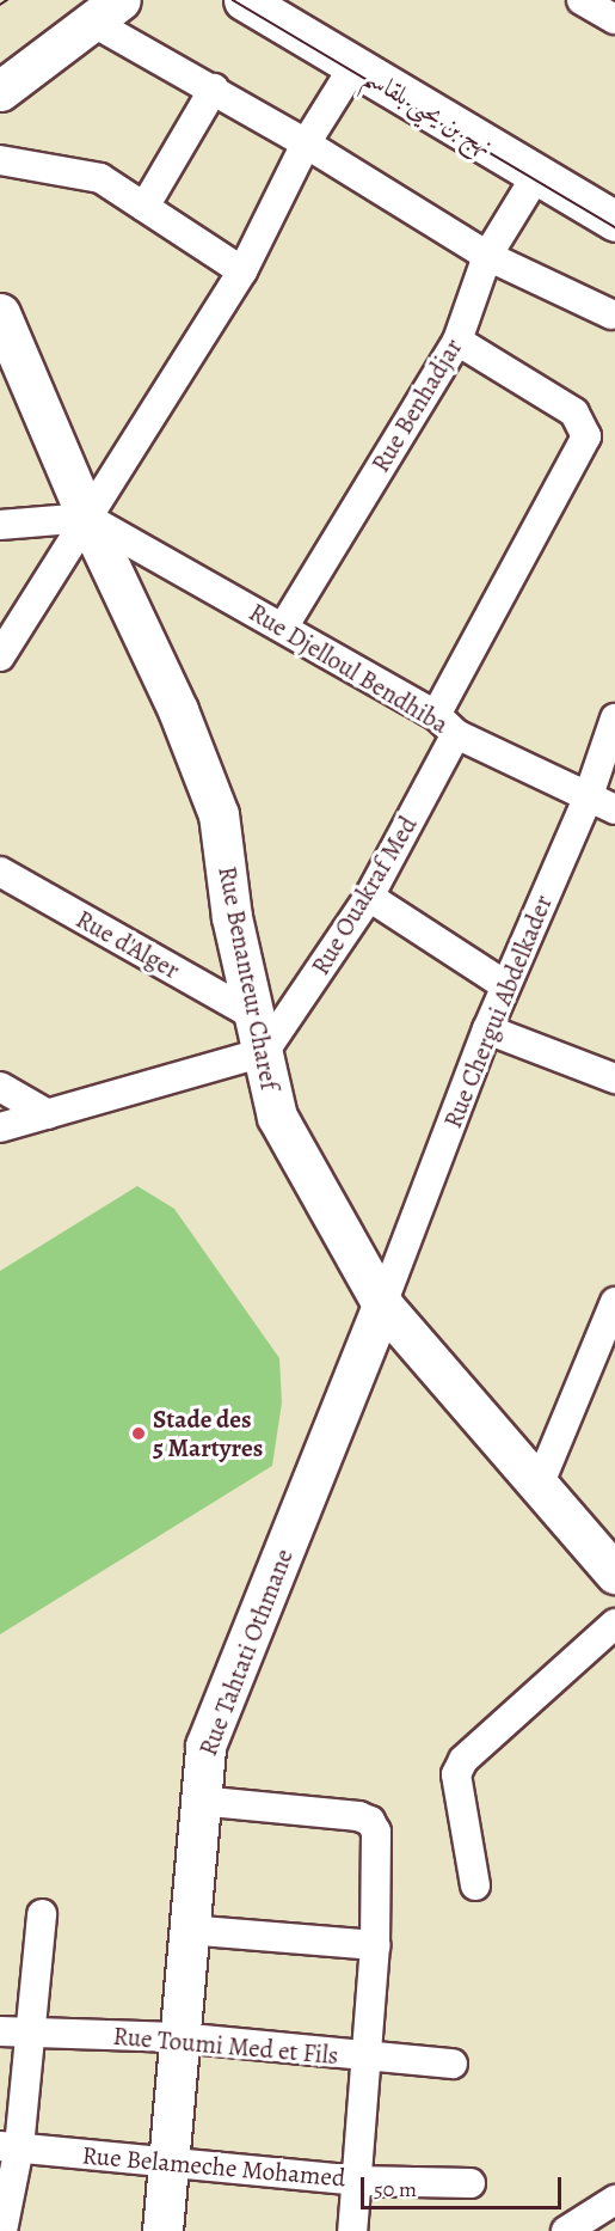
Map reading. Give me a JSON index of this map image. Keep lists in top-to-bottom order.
{
  "streets": {
    "main road": ["نهج بن يحيى بلقاسم", "Rue Benanteur Charef", "Rue Tahtati Othmane"],
    "street": [
      "Rue Benhadjar",
      "Rue Djelloul Bendhiba",
      "Rue Ouakraf Med",
      "Rue d'Alger",
      "Rue Chergui Abdelkader",
      "Rue Toumi Med et Fils",
      "Rue Belameche Mohamed"
    ]
  },
  "crossings": [
    ["نهج بن يحيى بلقاسم", "Rue Benhadjar"],
    ["Rue Benhadjar", "Rue Djelloul Bendhiba"],
    ["Rue Benhadjar", "Rue Ouakraf Med"],
    ["Rue Djelloul Bendhiba", "Rue Ouakraf Med"],
    ["Rue Djelloul Bendhiba", "Rue Benanteur Charef"],
    ["Rue Djelloul Bendhiba", "Rue Chergui Abdelkader"],
    ["Rue Ouakraf Med", "Rue d'Alger"],
    ["Rue Ouakraf Med", "Rue Benanteur Charef"],
    ["Rue d'Alger", "Rue Benanteur Charef"],
    ["Rue Benanteur Charef", "Rue Chergui Abdelkader"],
    ["Rue Benanteur Charef", "Rue Tahtati Othmane"],
    ["Rue Chergui Abdelkader", "Rue Tahtati Othmane"],
    ["Rue Tahtati Othmane", "Rue Toumi Med et Fils"],
    ["Rue Tahtati Othmane", "Rue Belameche Mohamed"]
  ],
  "places": ["Stade des 5 Martyres"],
  "scale_bar": "50 m"
}
